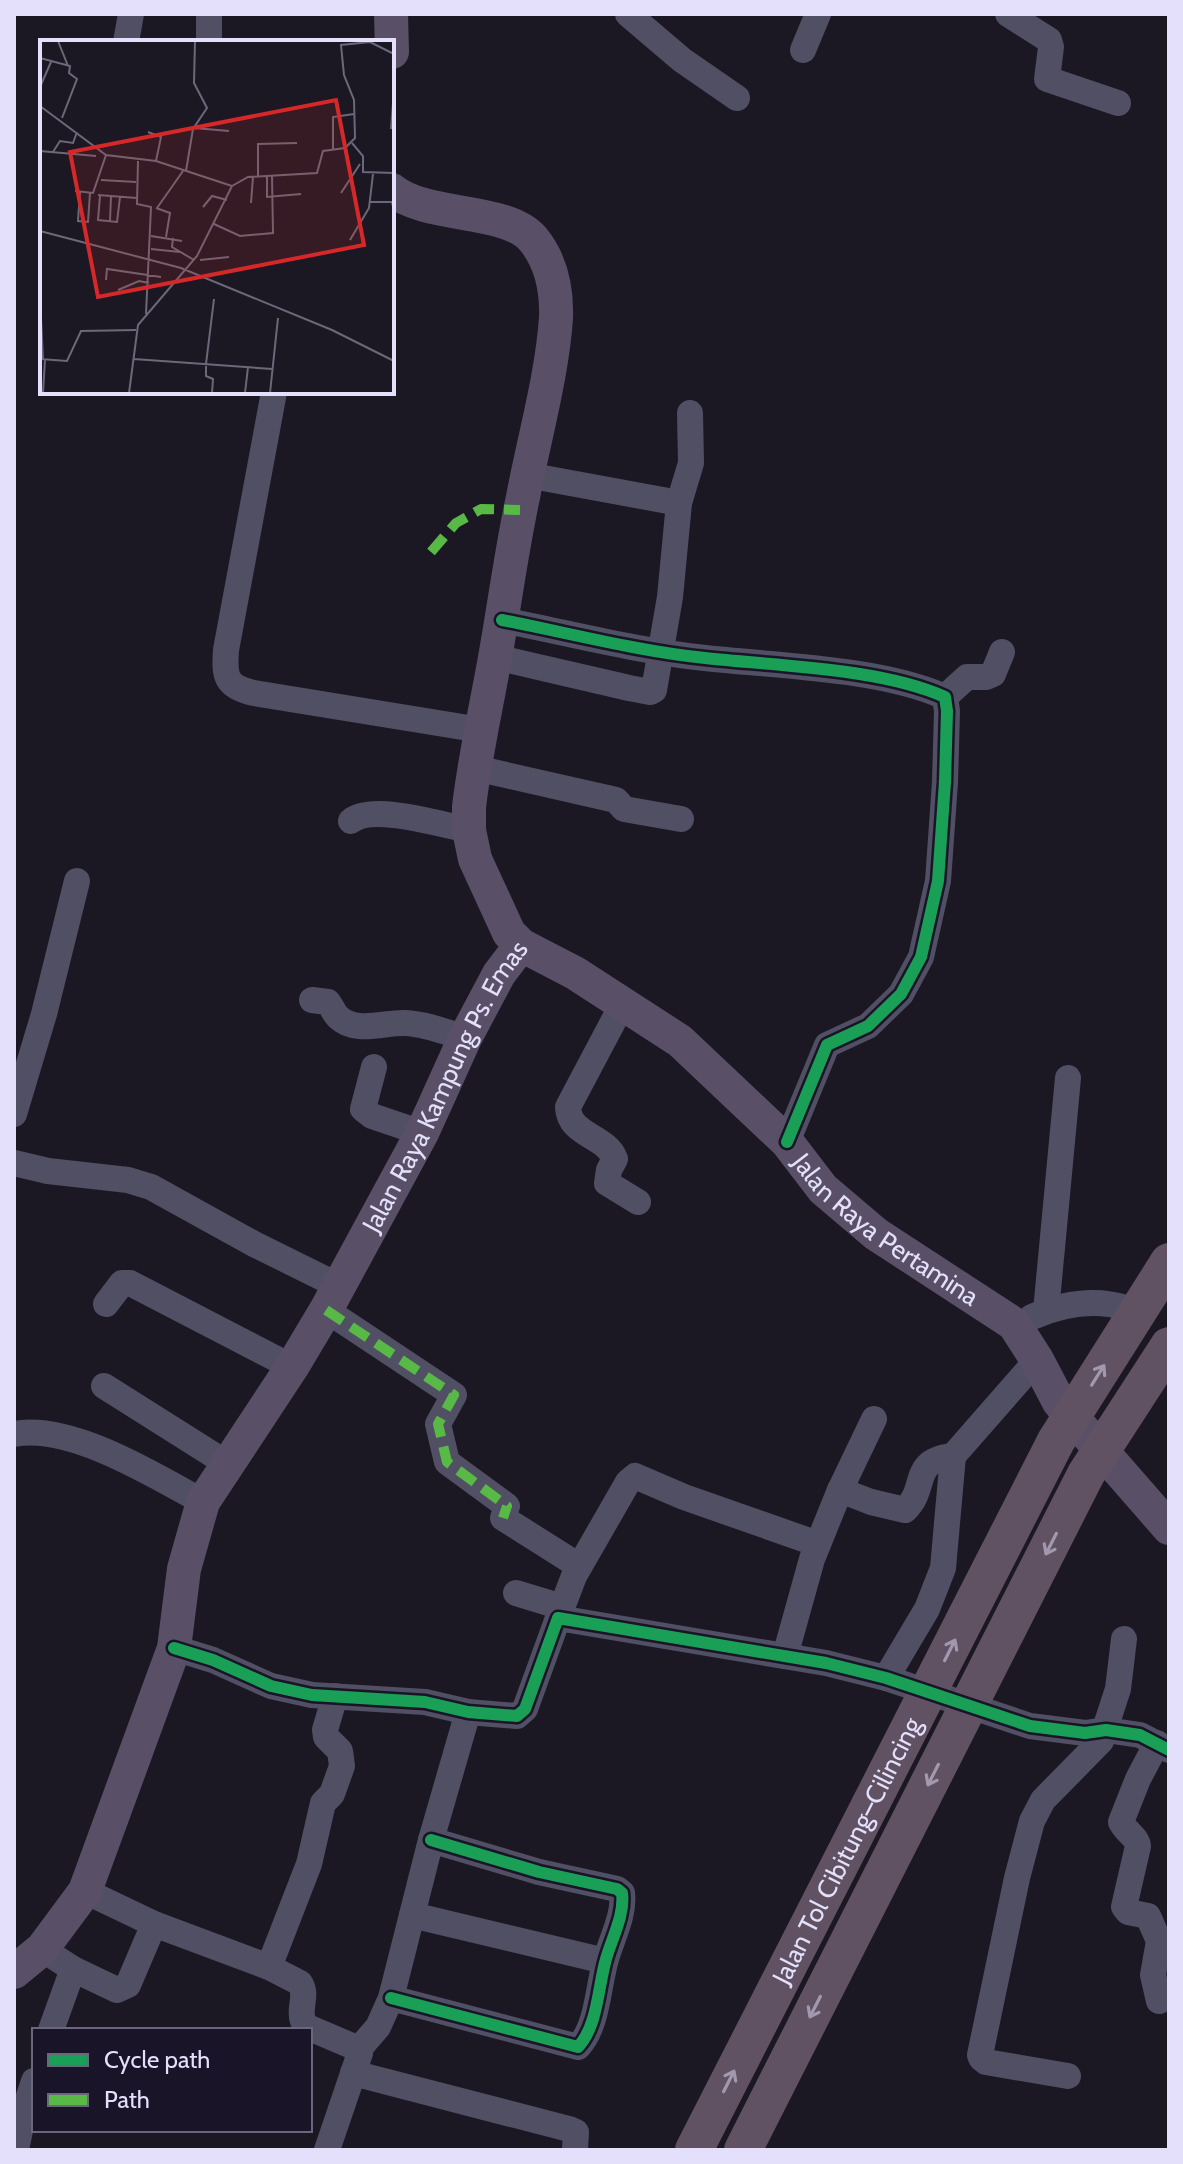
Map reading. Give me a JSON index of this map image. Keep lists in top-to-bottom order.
{
  "streets": {
    "highway": ["Jalan Tol Cibitung–Cilincing"],
    "main road": ["Jalan Raya Kampung Ps. Emas", "Jalan Raya Pertamina"]
  },
  "crossings": [
    ["Jalan Raya Kampung Ps. Emas", "Jalan Raya Pertamina"]
  ],
  "legend": ["Cycle path", "Path"]
}
